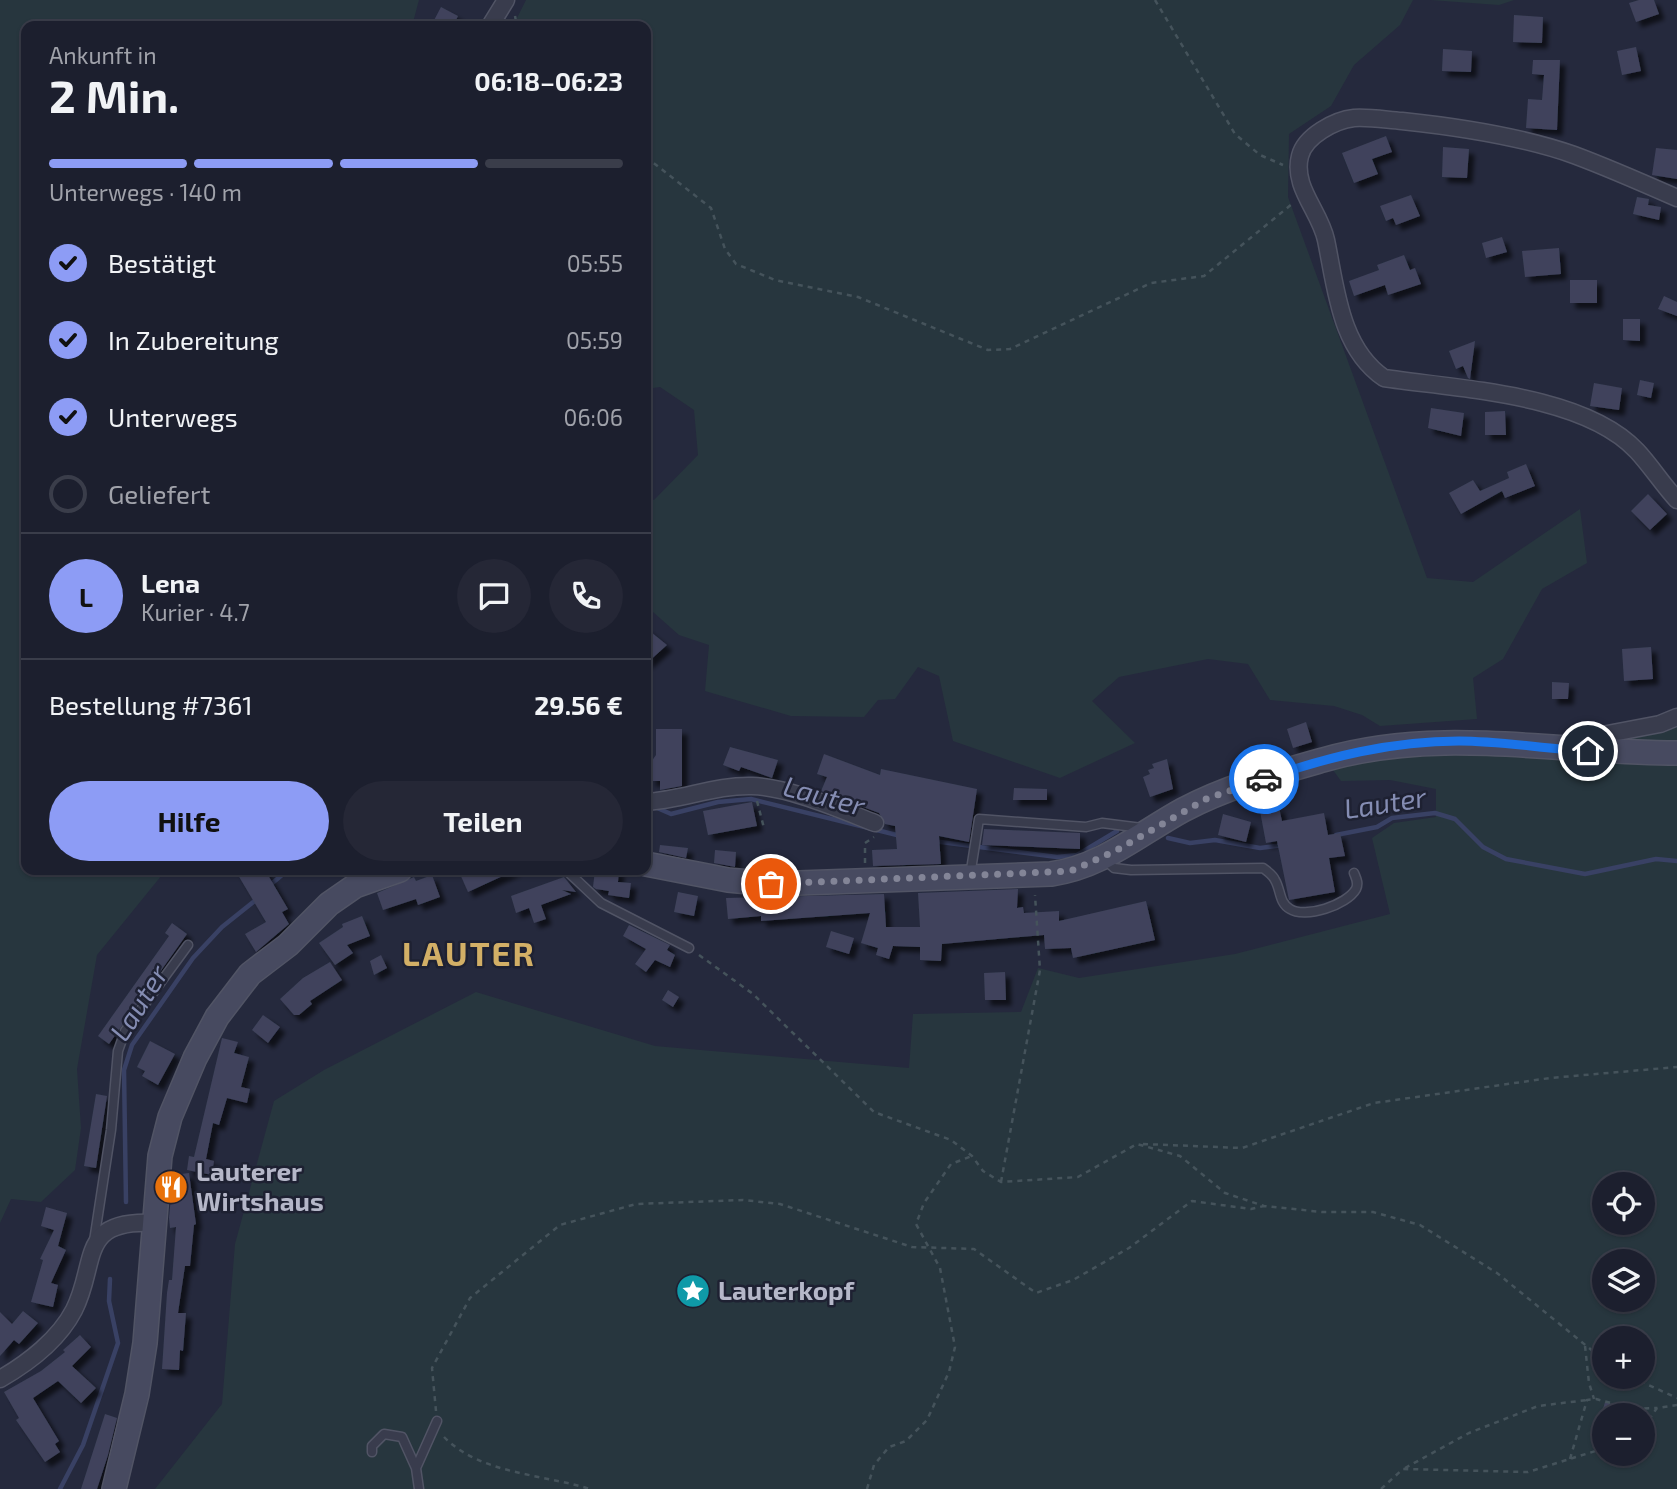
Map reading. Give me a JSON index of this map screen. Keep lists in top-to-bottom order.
{
  "districts": ["LAUTER"],
  "water": ["Lauter"],
  "places": {
    "restaurant": ["Lauterer Wirtshaus"],
    "place": ["Lauterkopf"]
  },
  "page": {
    "heading": ["2 Min.", "Ankunft in", "06:18–06:23"],
    "panel": [
      "Lena",
      "Kurier · 4.7",
      "Bestellung #7361",
      "29.56 €"
    ],
    "bar": "Unterwegs · 140 m",
    "list": [
      ["Bestätigt", "05:55"],
      ["In Zubereitung", "05:59"],
      ["Unterwegs", "06:06"],
      "Geliefert"
    ],
    "round": "L",
    "buttons": ["Hilfe", "Teilen"],
    "map_buttons": ["+", "−"]
  }
}
